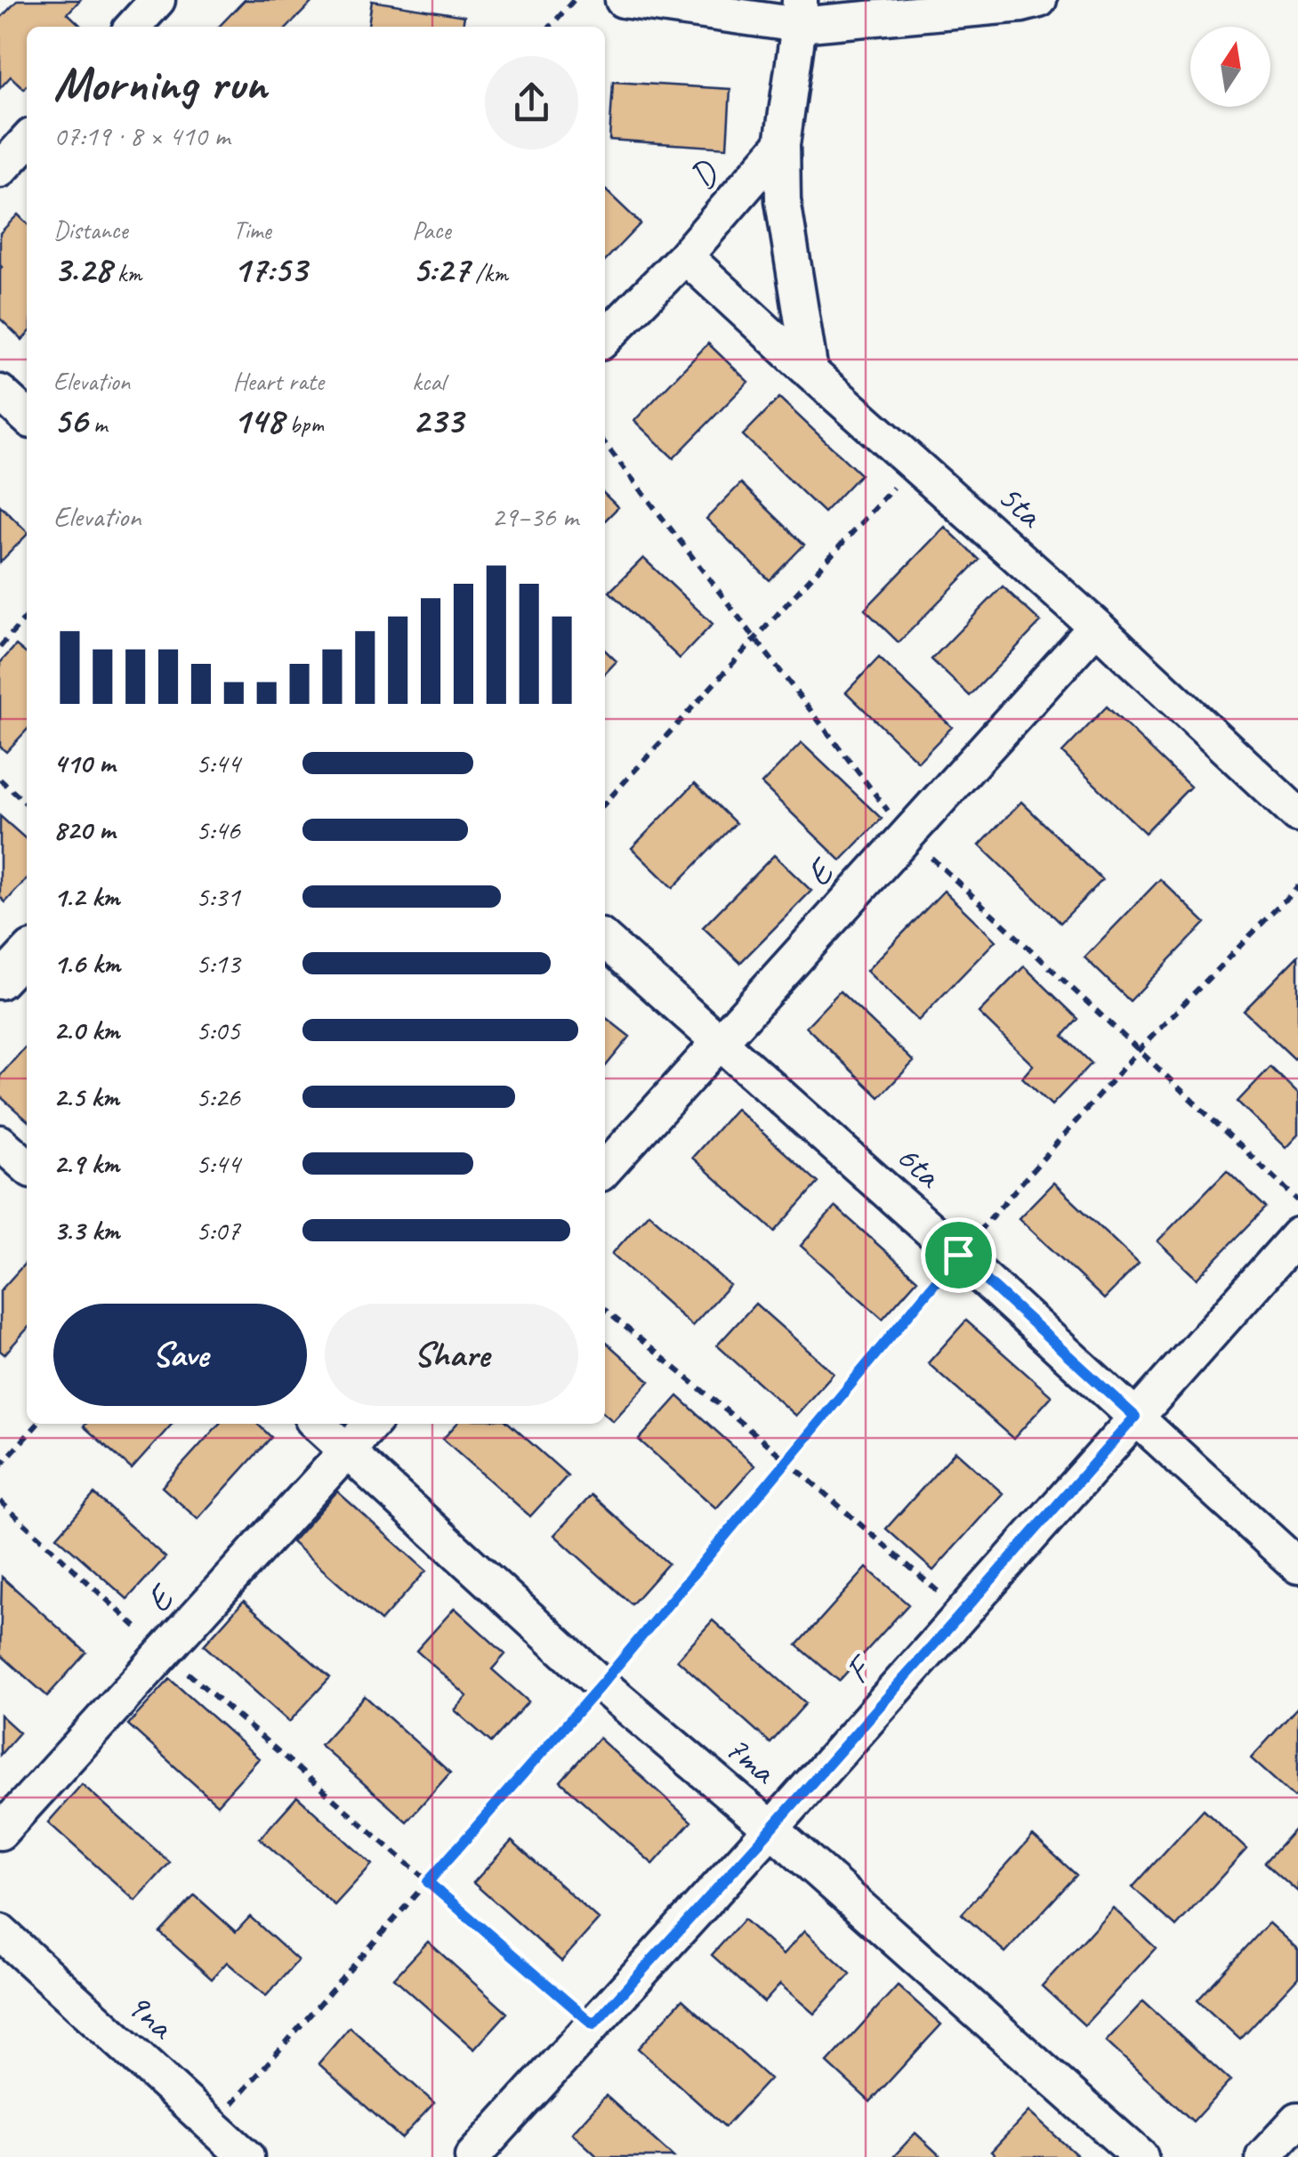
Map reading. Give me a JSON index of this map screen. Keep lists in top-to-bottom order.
{
  "streets": {
    "street": [
      "D",
      "5ta",
      "E",
      "6ta",
      "F",
      "7ma",
      "9na"
    ]
  },
  "crossings": [
    ["D", "5ta"],
    ["5ta", "E"],
    ["E", "6ta"],
    ["E", "7ma"],
    ["6ta", "F"],
    ["F", "7ma"]
  ],
  "north": "top",
  "page": {
    "heading": ["Morning run", "07:19 · 8 × 410 m"],
    "stats": [
      ["Distance", "3.28 km"],
      ["Time", "17:53"],
      ["Pace", "5:27 /km"],
      ["Elevation", "56 m"],
      ["Heart rate", "148 bpm"],
      ["kcal", "233"]
    ],
    "chart": ["Elevation", "29–36 m"],
    "list": [
      {
        "name": "410 m",
        "note": "5:44"
      },
      {
        "name": "820 m",
        "note": "5:46"
      },
      {
        "name": "1.2 km",
        "note": "5:31"
      },
      {
        "name": "1.6 km",
        "note": "5:13"
      },
      {
        "name": "2.0 km",
        "note": "5:05"
      },
      {
        "name": "2.5 km",
        "note": "5:26"
      },
      {
        "name": "2.9 km",
        "note": "5:44"
      },
      {
        "name": "3.3 km",
        "note": "5:07"
      }
    ],
    "buttons": ["Save", "Share"]
  }
}
